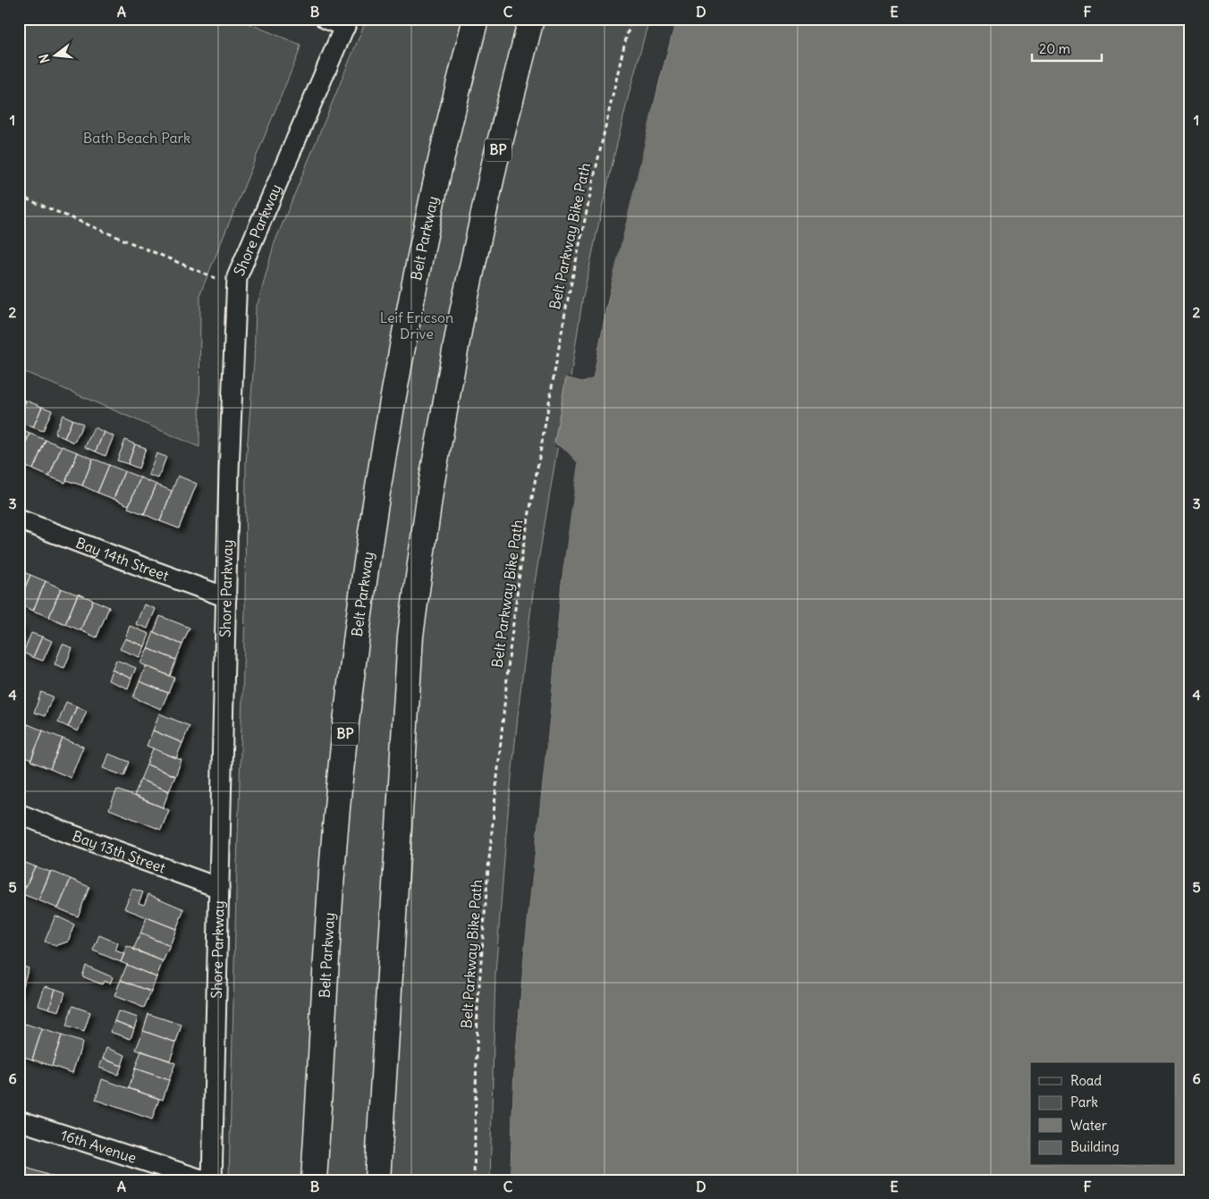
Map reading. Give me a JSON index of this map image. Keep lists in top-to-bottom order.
{
  "streets": {
    "highway": ["BP", "Belt Parkway"],
    "street": [
      "Shore Parkway",
      "Bay 14th Street",
      "Bay 13th Street",
      "16th Avenue"
    ],
    "path": ["Belt Parkway Bike Path"]
  },
  "crossings": [
    ["Shore Parkway", "Bay 14th Street"],
    ["Shore Parkway", "Bay 13th Street"]
  ],
  "parks": ["Bath Beach Park", "Leif Ericson Drive"],
  "legend": [
    "Road",
    "Park",
    "Water",
    "Building"
  ],
  "scale_bar": "20 m",
  "north": "left",
  "grid": {
    "columns": [
      "A",
      "B",
      "C",
      "D",
      "E",
      "F"
    ],
    "rows": [
      "1",
      "2",
      "3",
      "4",
      "5",
      "6"
    ]
  }
}
